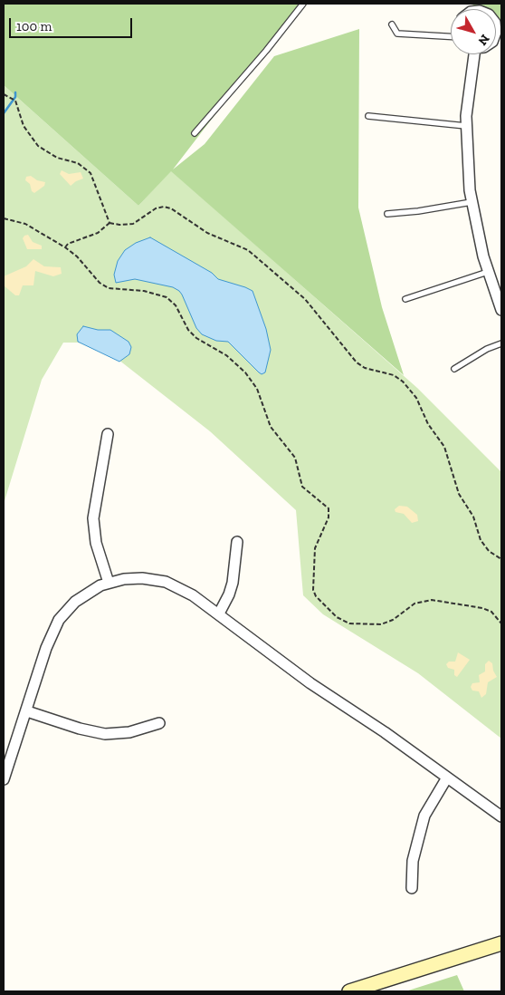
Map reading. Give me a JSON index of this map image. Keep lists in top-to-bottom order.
{
  "scale_bar": "100 m",
  "north": "bottom right"
}
